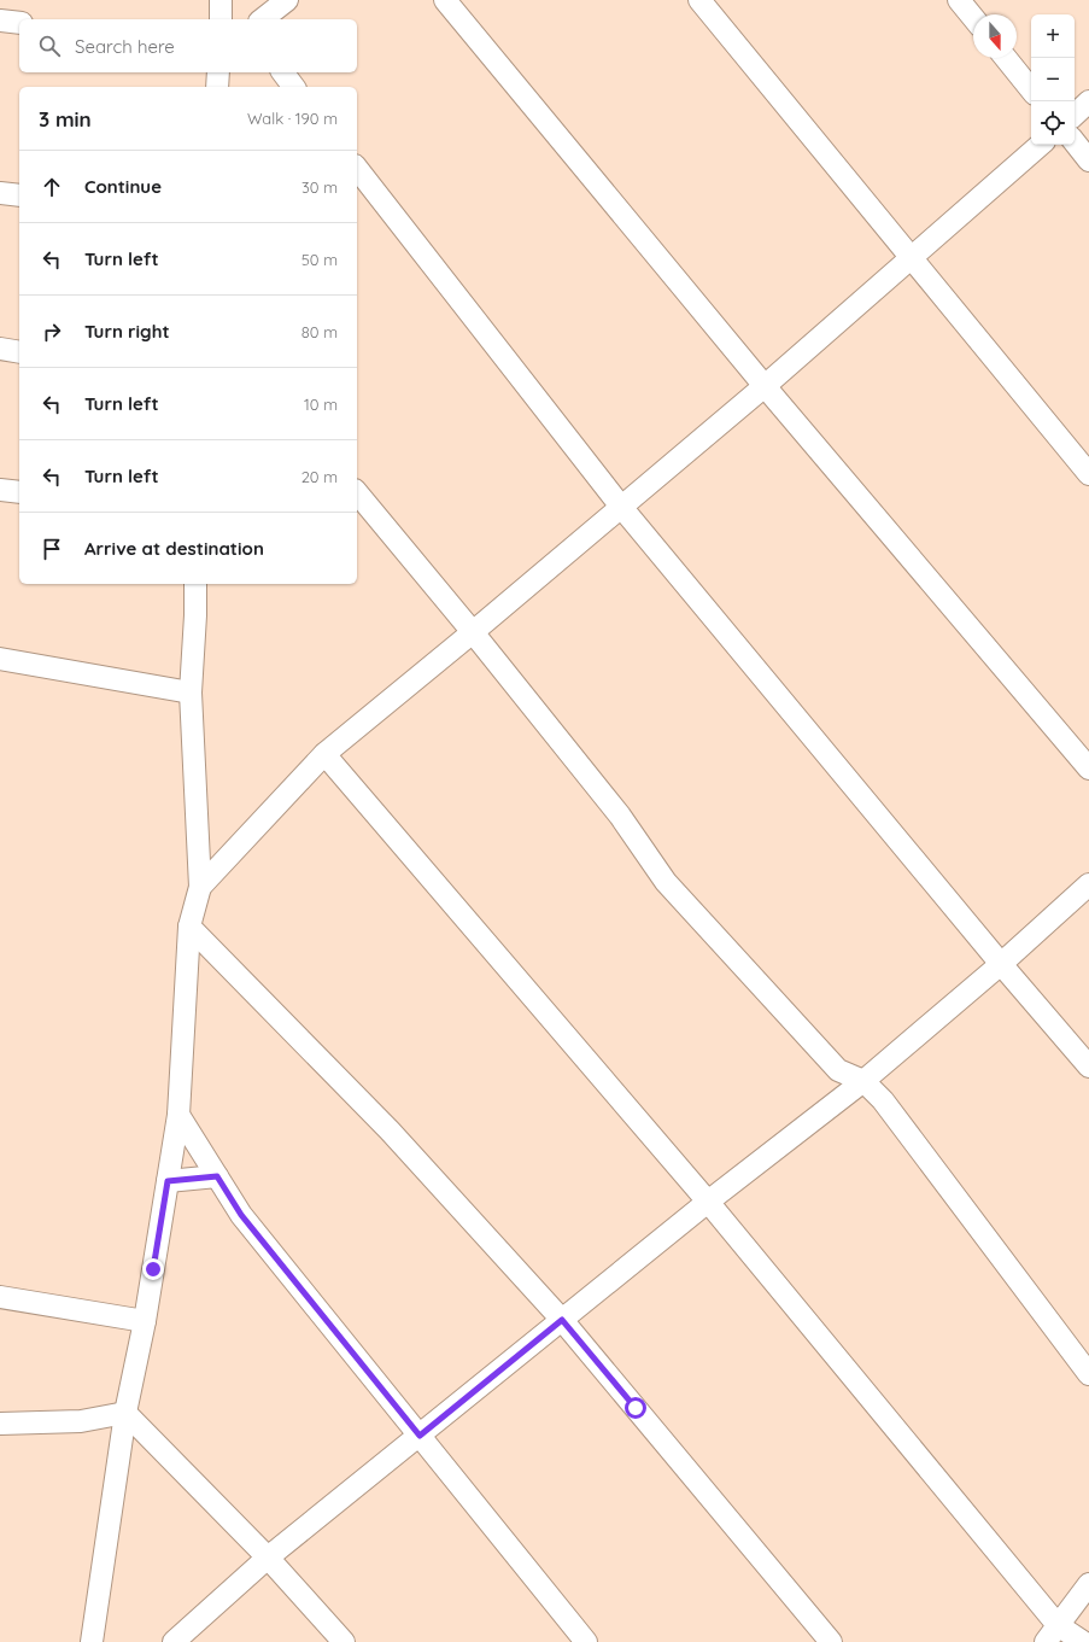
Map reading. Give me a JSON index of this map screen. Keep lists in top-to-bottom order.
{
  "north": "bottom",
  "page": {
    "map_buttons": ["+", "−"],
    "search": "Search here",
    "heading": ["3 min", "Walk · 190 m"],
    "list": [
      ["Continue", "30 m"],
      ["Turn left", "50 m"],
      ["Turn right", "80 m"],
      ["Turn left", "10 m"],
      ["Turn left", "20 m"],
      "Arrive at destination"
    ]
  }
}
